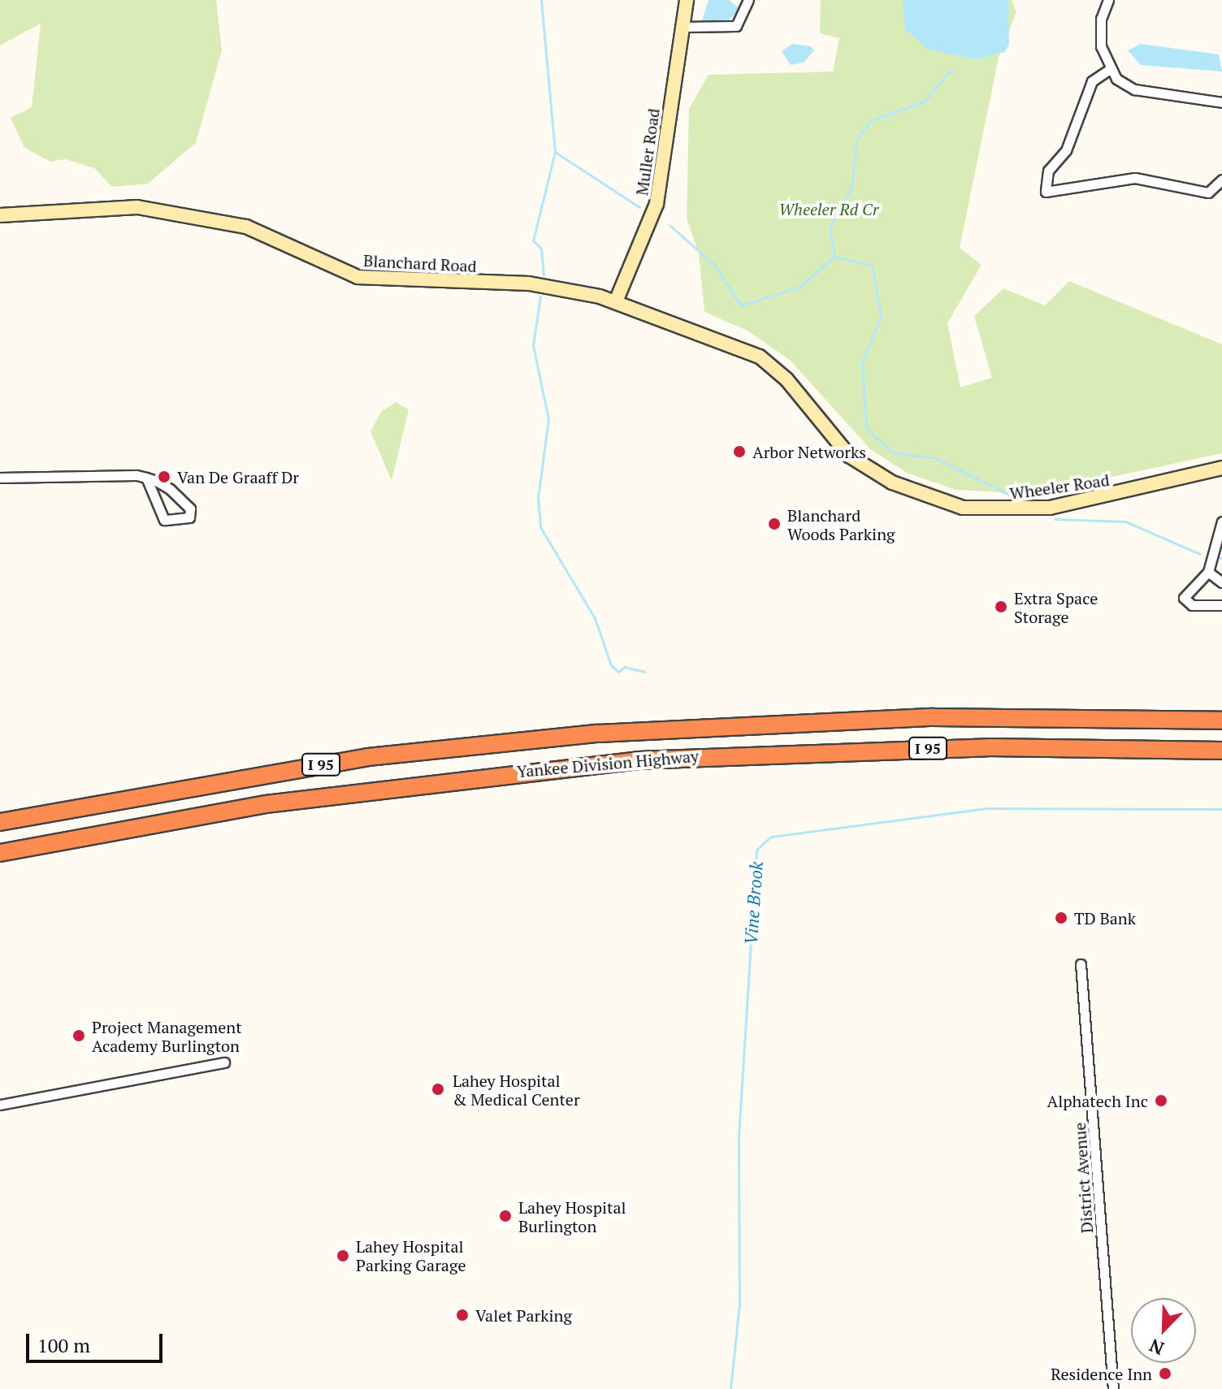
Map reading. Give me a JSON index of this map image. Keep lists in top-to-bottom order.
{
  "streets": {
    "highway": ["I 95", "Yankee Division Highway"],
    "main road": ["Muller Road", "Blanchard Road", "Wheeler Road"],
    "street": ["District Avenue"]
  },
  "crossings": [
    ["Muller Road", "Blanchard Road"],
    ["Muller Road", "Wheeler Road"],
    ["Blanchard Road", "Wheeler Road"]
  ],
  "water": ["Vine Brook"],
  "parks": ["Wheeler Rd Cr"],
  "places": [
    "Arbor Networks",
    "Van De Graaff Dr",
    "Blanchard Woods Parking",
    "Extra Space Storage",
    "TD Bank",
    "Project Management Academy Burlington",
    "Lahey Hospital & Medical Center",
    "Alphatech Inc",
    "Lahey Hospital Burlington",
    "Lahey Hospital Parking Garage",
    "Valet Parking",
    "Residence Inn"
  ],
  "scale_bar": "100 m",
  "north": "bottom left"
}
